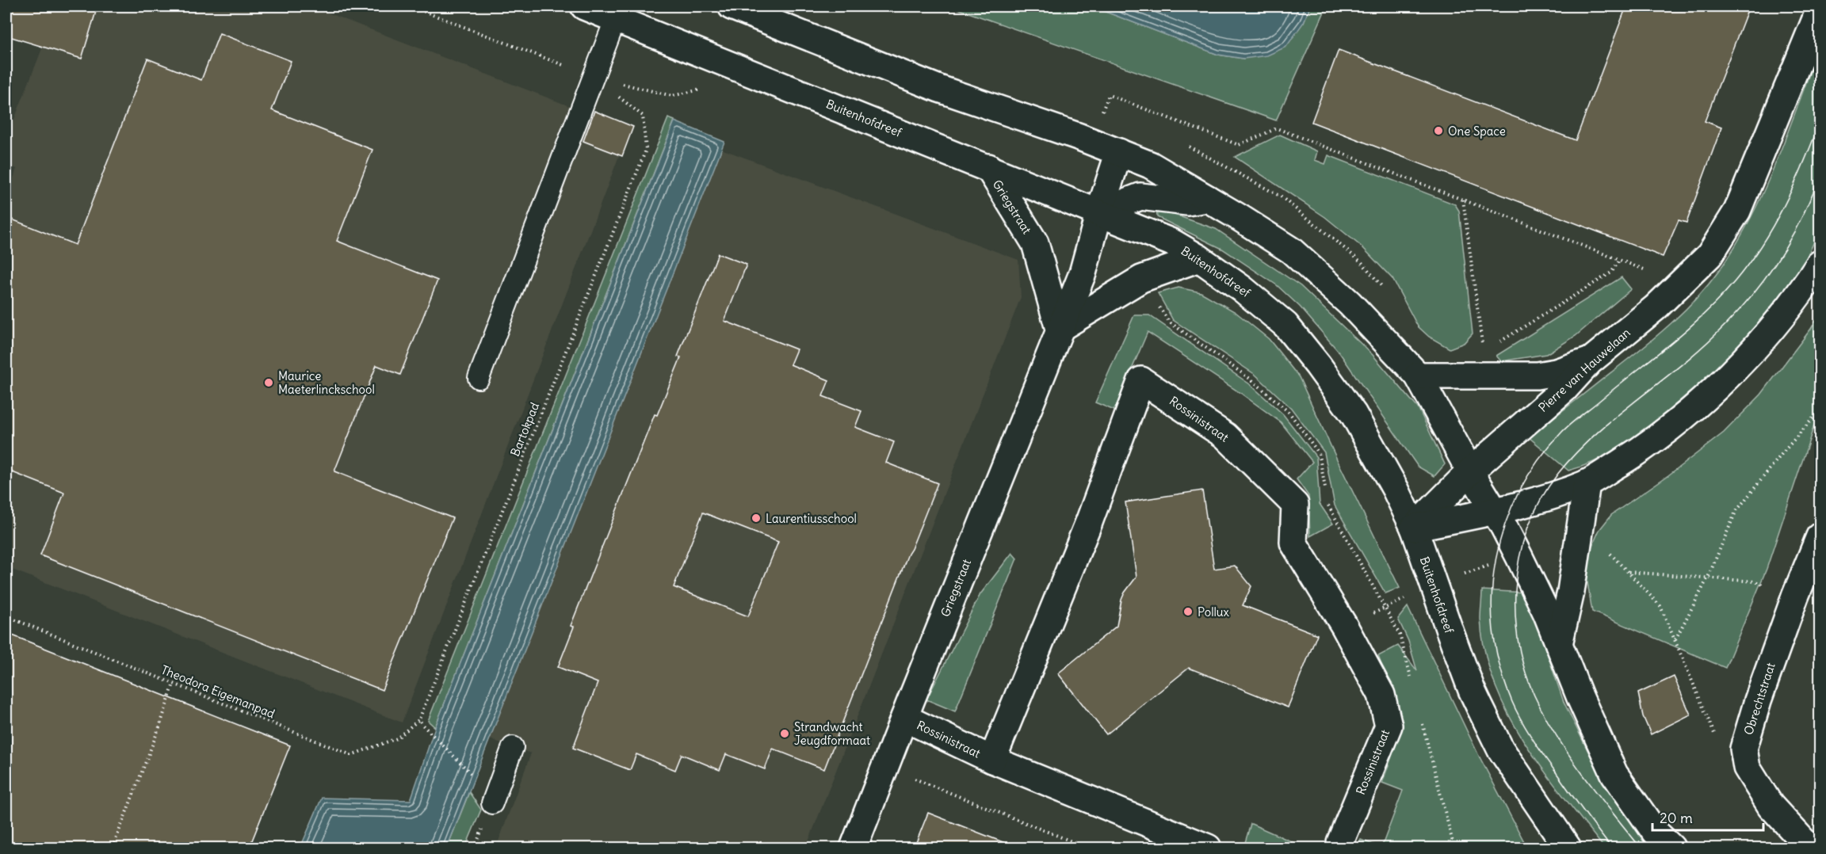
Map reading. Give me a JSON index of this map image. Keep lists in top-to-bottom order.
{
  "streets": {
    "street": [
      "Buitenhofdreef",
      "Griegstraat",
      "Pierre van Hauwelaan",
      "Rossinistraat",
      "Obrechtstraat"
    ],
    "path": ["Bartokpad", "Theodora Eigemanpad"]
  },
  "crossings": [
    ["Buitenhofdreef", "Griegstraat"],
    ["Buitenhofdreef", "Pierre van Hauwelaan"],
    ["Griegstraat", "Rossinistraat"],
    ["Bartokpad", "Theodora Eigemanpad"]
  ],
  "places": [
    "One Space",
    "Maurice Maeterlinckschool",
    "Laurentiusschool",
    "Pollux",
    "Strandwacht Jeugdformaat"
  ],
  "scale_bar": "20 m"
}
